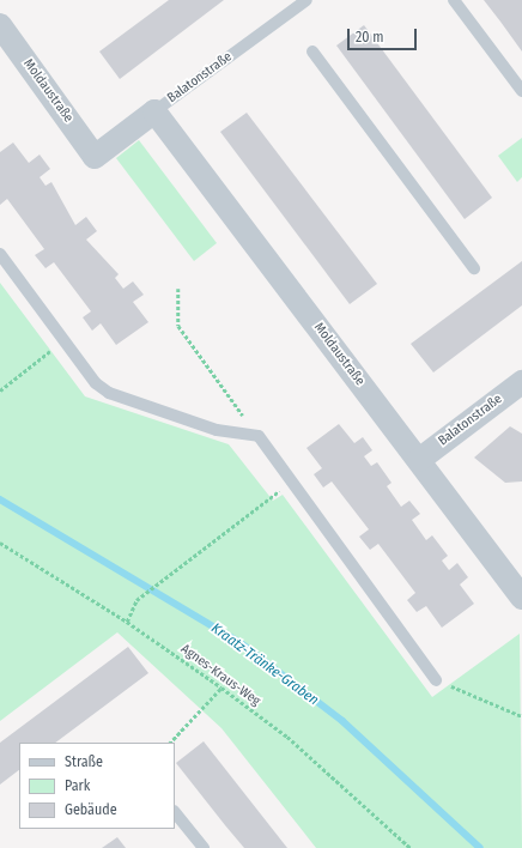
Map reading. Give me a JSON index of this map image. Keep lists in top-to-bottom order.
{
  "streets": {
    "street": ["Balatonstraße", "Moldaustraße"],
    "path": ["Agnes-Kraus-Weg"]
  },
  "crossings": [
    ["Balatonstraße", "Moldaustraße"]
  ],
  "water": ["Kraatz-Tränke-Graben"],
  "legend": ["Straße", "Park", "Gebäude"],
  "scale_bar": "20 m"
}
